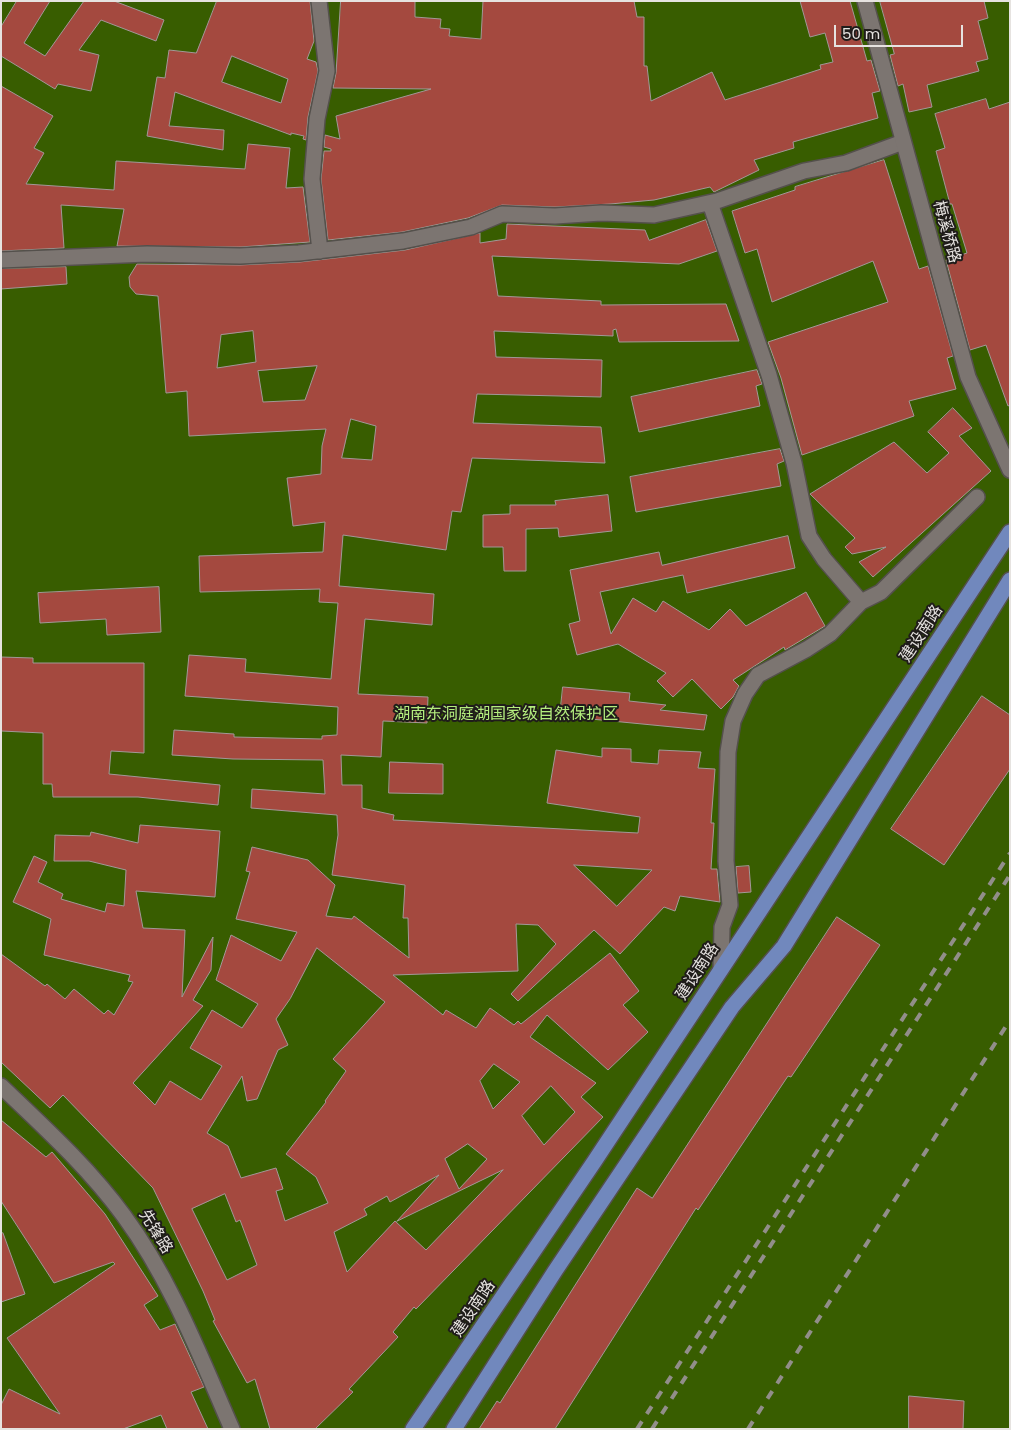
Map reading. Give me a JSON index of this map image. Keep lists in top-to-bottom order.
{
  "streets": {
    "main road": ["建设南路"],
    "street": ["梅溪桥路", "先锋路"]
  },
  "parks": ["湖南东洞庭湖国家级自然保护区"],
  "scale_bar": "50 m"
}
